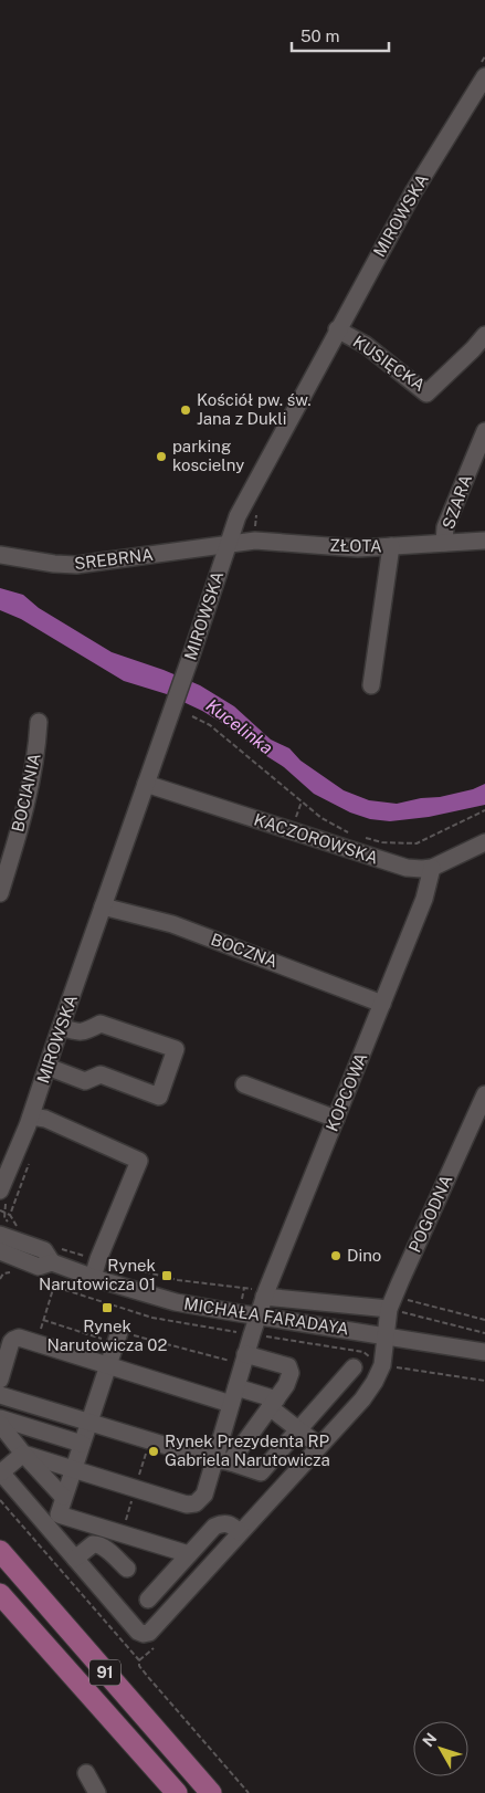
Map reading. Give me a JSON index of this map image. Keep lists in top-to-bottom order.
{
  "streets": {
    "main road": ["91"],
    "street": [
      "MIROWSKA",
      "KUSIĘCKA",
      "SZARA",
      "ZŁOTA",
      "SREBRNA",
      "BOCIANIA",
      "KACZOROWSKA",
      "BOCZNA",
      "KOPCOWA",
      "POGODNA",
      "MICHAŁA FARADAYA"
    ]
  },
  "crossings": [
    ["MIROWSKA", "KUSIĘCKA"],
    ["MIROWSKA", "ZŁOTA"],
    ["MIROWSKA", "SREBRNA"],
    ["MIROWSKA", "KACZOROWSKA"],
    ["MIROWSKA", "BOCZNA"],
    ["SZARA", "ZŁOTA"],
    ["ZŁOTA", "SREBRNA"],
    ["KACZOROWSKA", "KOPCOWA"],
    ["BOCZNA", "KOPCOWA"],
    ["KOPCOWA", "MICHAŁA FARADAYA"],
    ["POGODNA", "MICHAŁA FARADAYA"]
  ],
  "water": ["Kucelinka"],
  "places": {
    "other": [
      "Kościół pw. św. Jana z Dukli",
      "parking koscielny",
      "Dino",
      "Rynek Prezydenta RP Gabriela Narutowicza"
    ],
    "transit": ["Rynek Narutowicza 01", "Rynek Narutowicza 02"]
  },
  "scale_bar": "50 m",
  "north": "top left"
}
